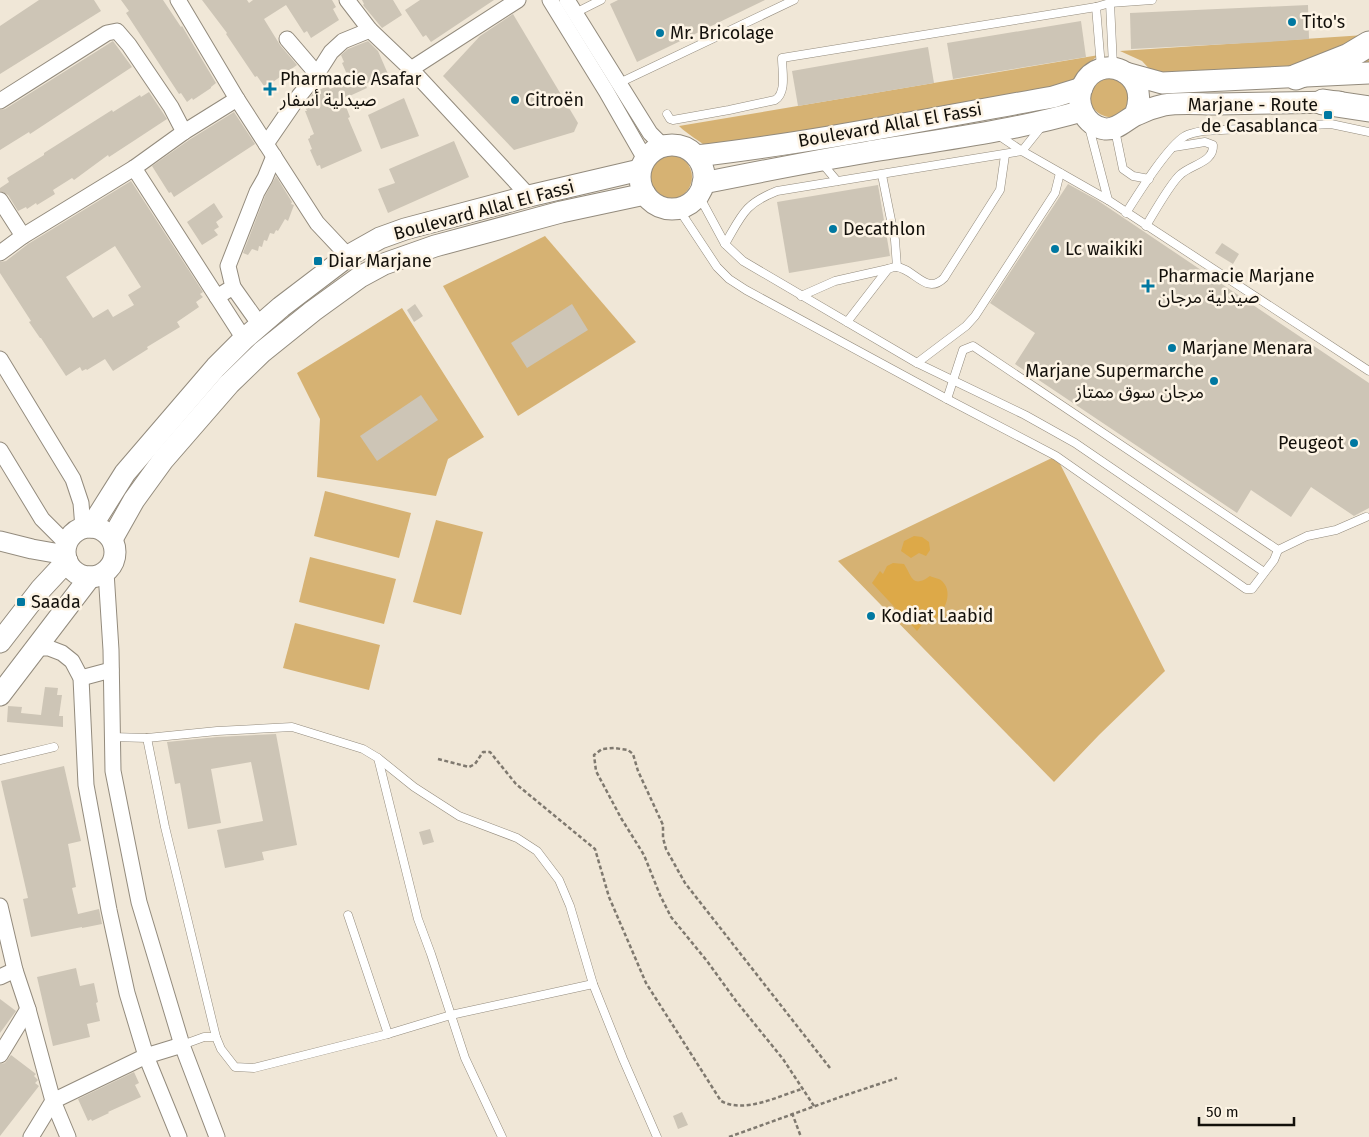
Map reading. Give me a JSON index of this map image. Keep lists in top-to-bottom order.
{
  "streets": {
    "main road": ["Boulevard Allal El Fassi"]
  },
  "places": {
    "other": [
      "Tito's",
      "Mr. Bricolage",
      "Citroën",
      "Decathlon",
      "Lc waikiki",
      "Marjane Menara",
      "Marjane Supermarche مرجان سوق ممتاز",
      "Peugeot",
      "Kodiat Laabid"
    ],
    "health": ["Pharmacie Asafar صيدلية أسفار", "Pharmacie Marjane صيدلية مرجان"],
    "transit": ["Marjane - Route de Casablanca", "Diar Marjane", "Saada"]
  },
  "scale_bar": "50 m"
}
